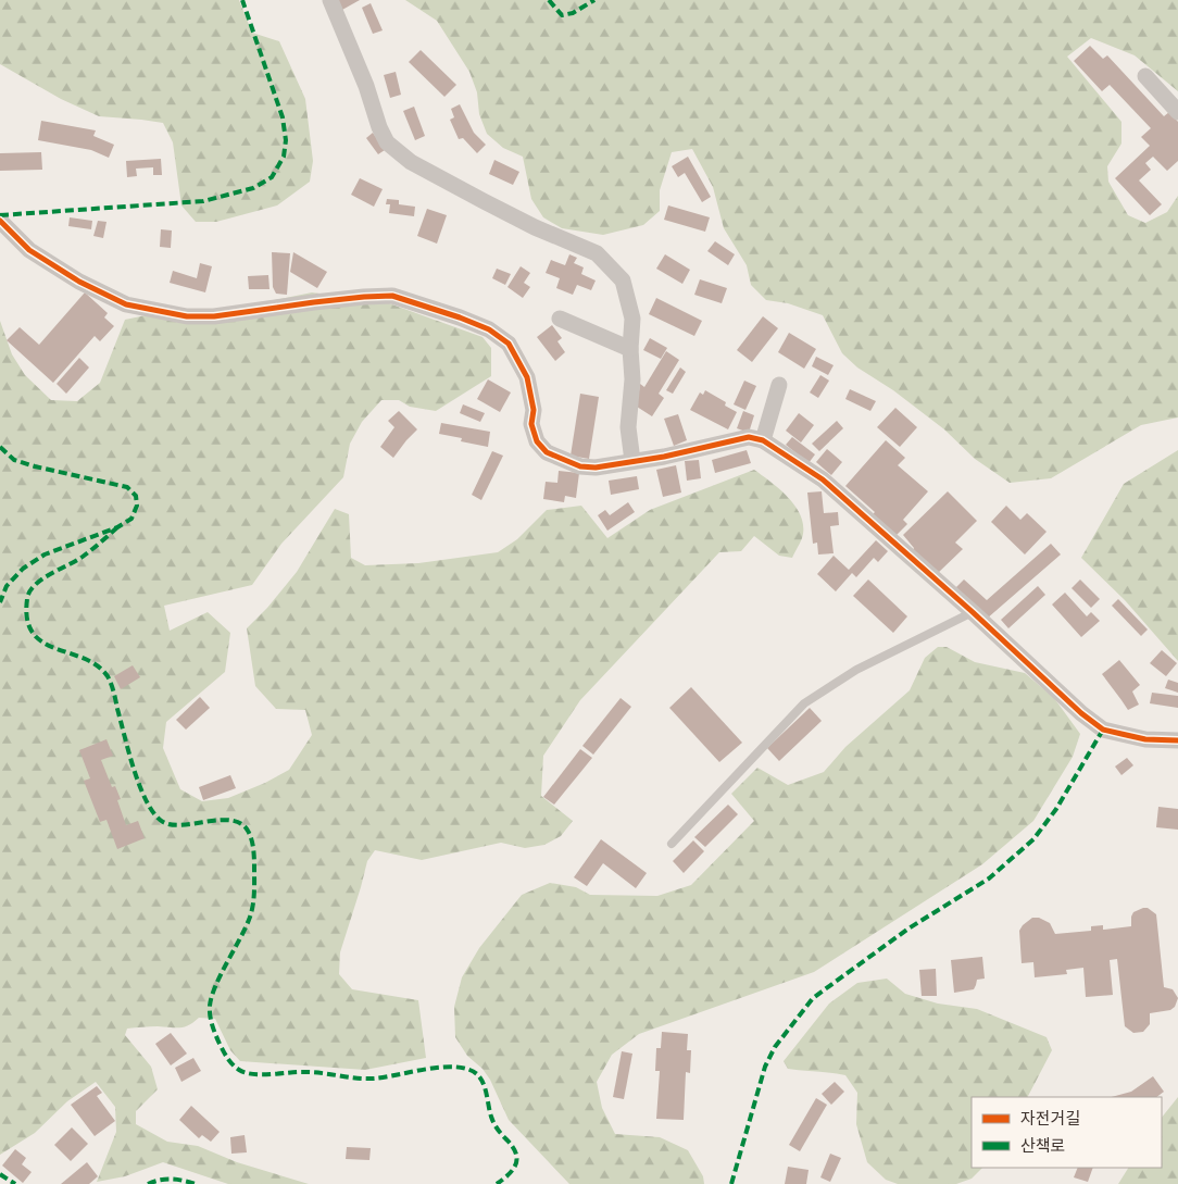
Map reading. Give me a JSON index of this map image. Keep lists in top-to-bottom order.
{
  "legend": ["자전거길", "산책로"]
}
